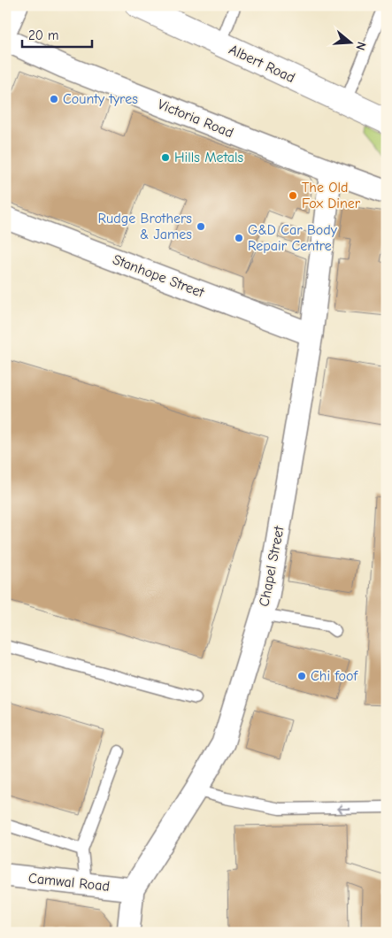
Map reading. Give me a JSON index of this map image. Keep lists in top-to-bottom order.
{
  "streets": {
    "street": [
      "Albert Road",
      "Victoria Road",
      "Stanhope Street",
      "Chapel Street",
      "Camwal Road"
    ]
  },
  "crossings": [
    ["Victoria Road", "Chapel Street"],
    ["Stanhope Street", "Chapel Street"],
    ["Chapel Street", "Camwal Road"]
  ],
  "places": [
    "County tyres",
    "Hills Metals",
    "The Old Fox Diner",
    "Rudge Brothers & James",
    "G&D Car Body Repair Centre",
    "Chi foof"
  ],
  "scale_bar": "20 m",
  "north": "right"
}
